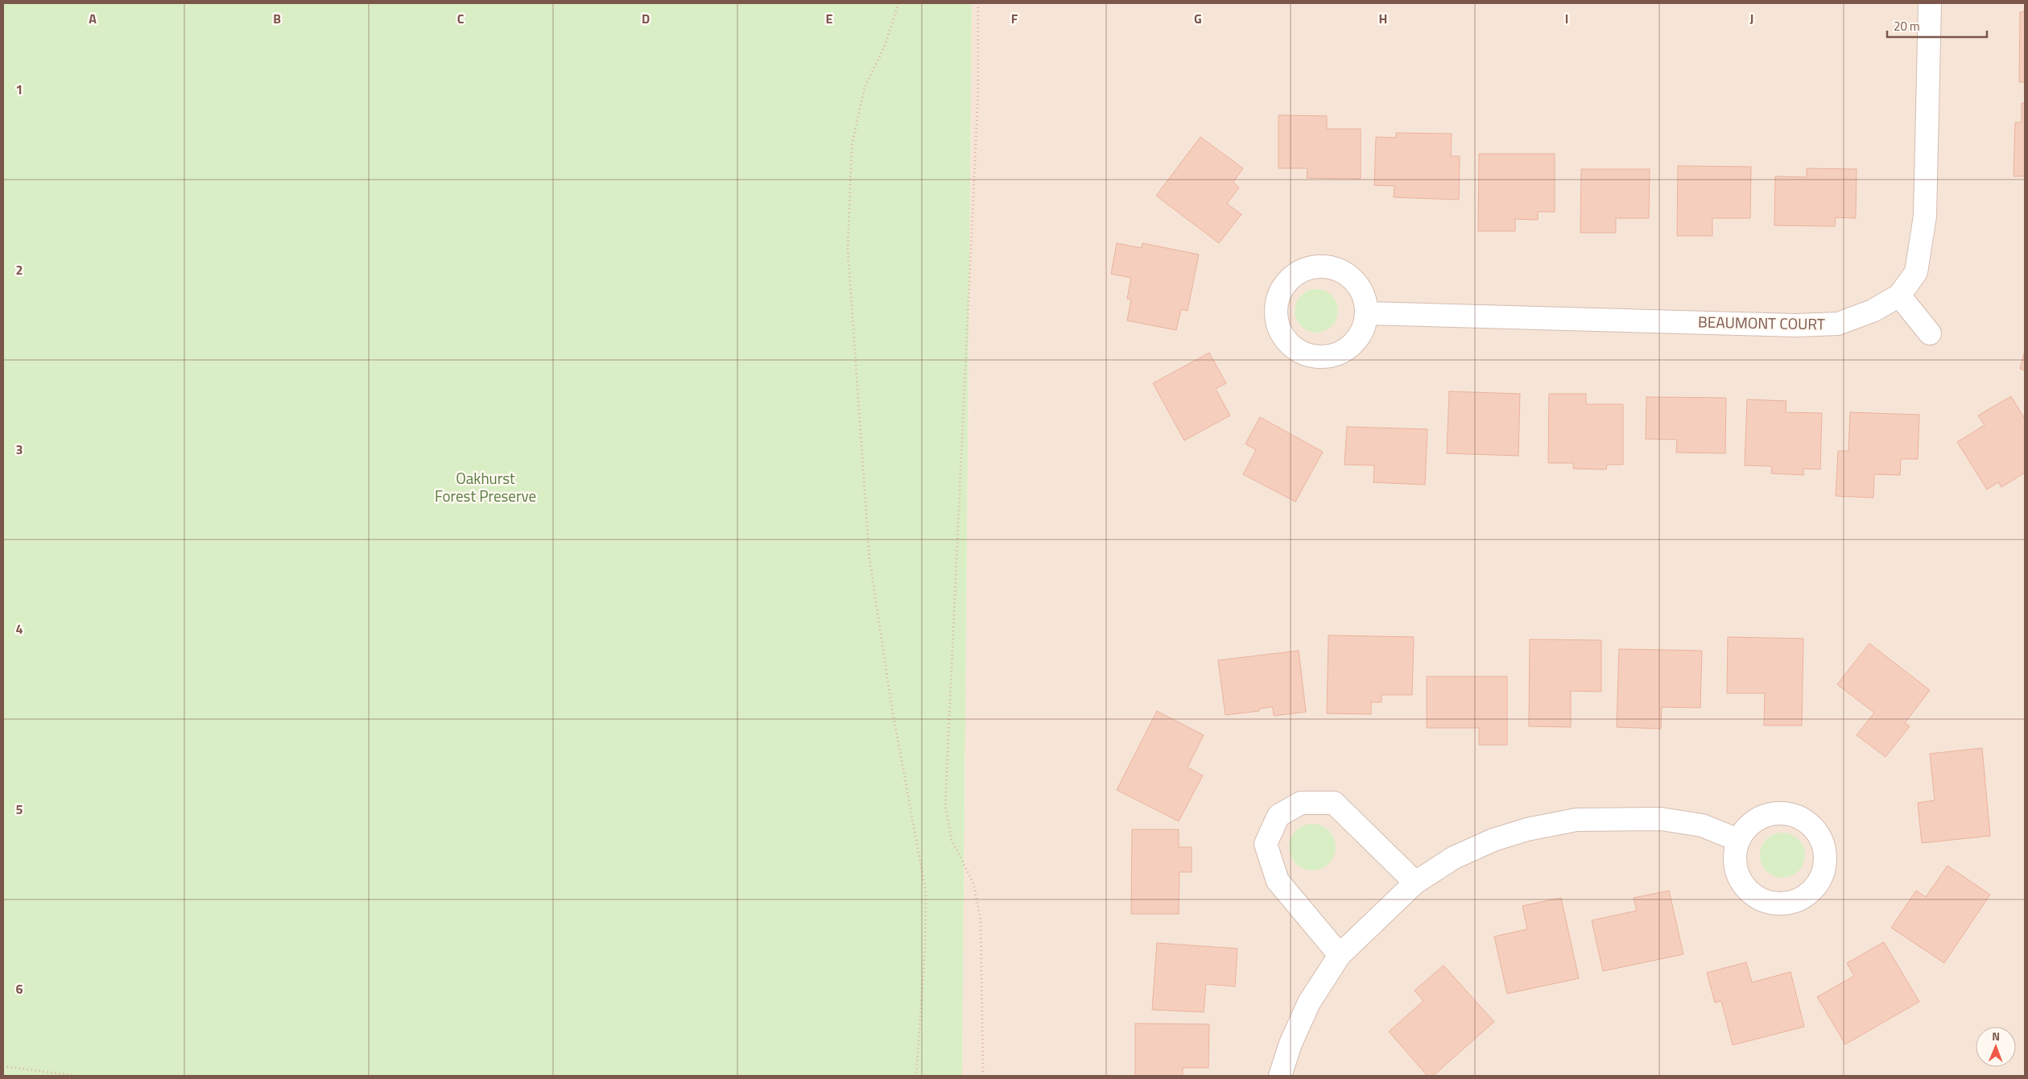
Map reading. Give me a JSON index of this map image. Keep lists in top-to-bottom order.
{
  "streets": {
    "street": ["BEAUMONT COURT"]
  },
  "parks": ["Oakhurst Forest Preserve"],
  "scale_bar": "20 m",
  "north": "top",
  "grid": {
    "columns": [
      "A",
      "B",
      "C",
      "D",
      "E",
      "F",
      "G",
      "H",
      "I",
      "J"
    ],
    "rows": [
      "1",
      "2",
      "3",
      "4",
      "5",
      "6"
    ]
  }
}
